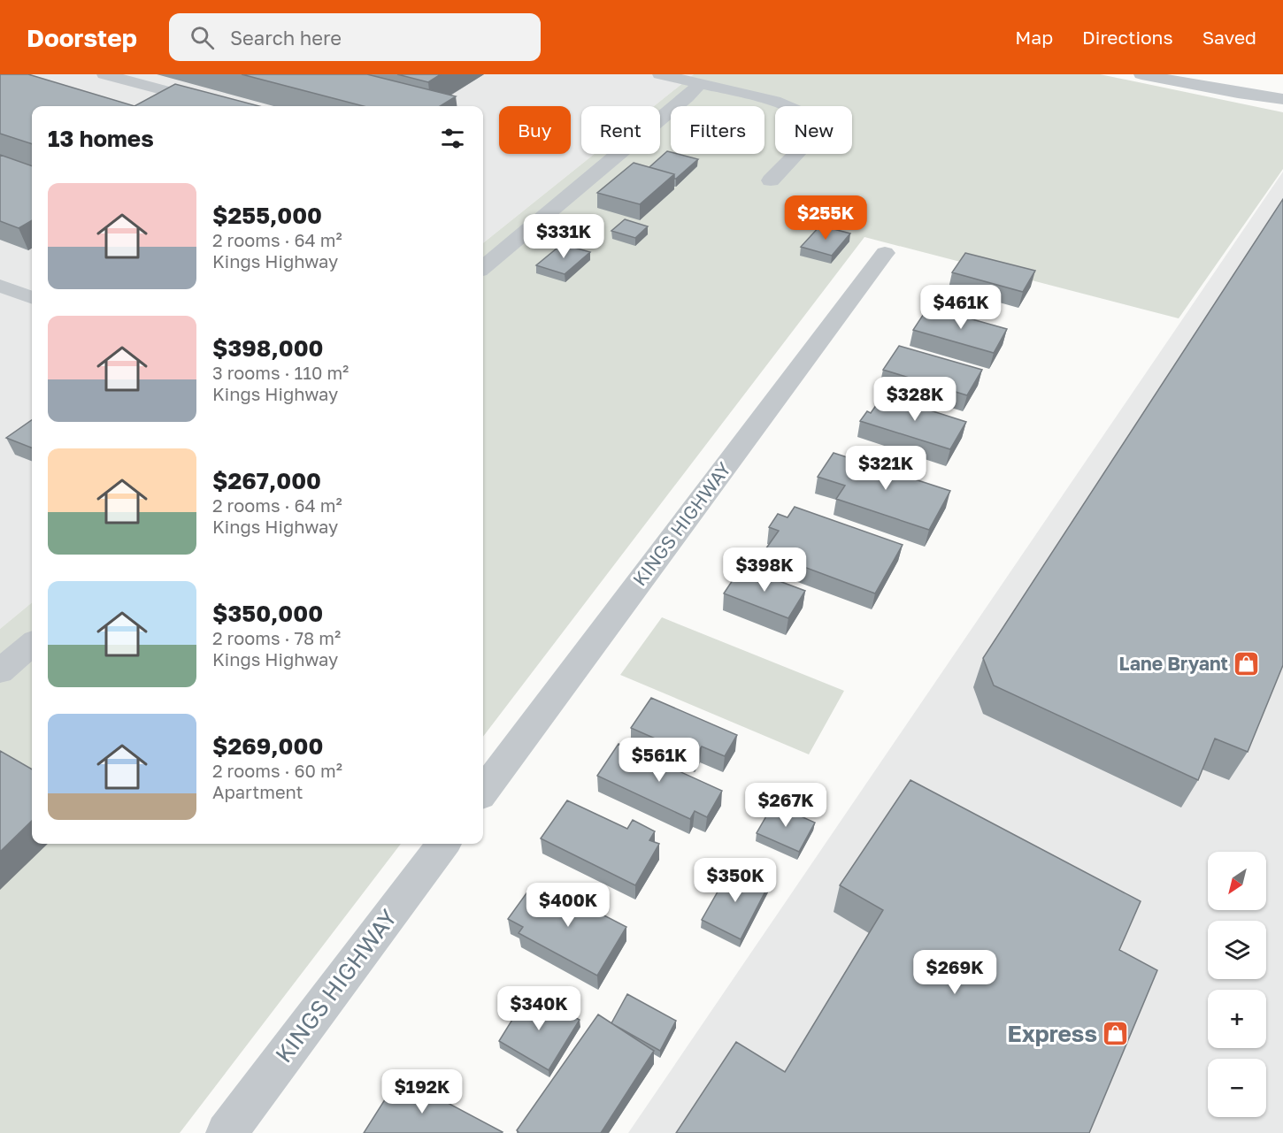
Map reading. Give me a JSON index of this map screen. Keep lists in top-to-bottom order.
{
  "streets": {
    "street": ["KINGS HIGHWAY"]
  },
  "places": {
    "shop": ["Lane Bryant", "Express"]
  },
  "north": "bottom left",
  "page": {
    "header": "Doorstep",
    "search": "Search here",
    "nav": ["Map", "Directions", "Saved"],
    "chip": [
      "Buy",
      "Rent",
      "Filters",
      "New"
    ],
    "heading": "13 homes",
    "list": [
      {
        "name": "$255,000",
        "note": "2 rooms · 64 m² · Kings Highway"
      },
      {
        "name": "$398,000",
        "note": "3 rooms · 110 m² · Kings Highway"
      },
      {
        "name": "$267,000",
        "note": "2 rooms · 64 m² · Kings Highway"
      },
      {
        "name": "$350,000",
        "note": "2 rooms · 78 m² · Kings Highway"
      },
      {
        "name": "$269,000",
        "note": "2 rooms · 60 m² · Apartment"
      }
    ],
    "price": [
      "$255K",
      "$331K",
      "$461K",
      "$328K",
      "$321K",
      "$398K",
      "$561K",
      "$267K",
      "$350K",
      "$400K",
      "$269K",
      "$340K",
      "$192K"
    ],
    "map_buttons": ["+", "−"]
  }
}
